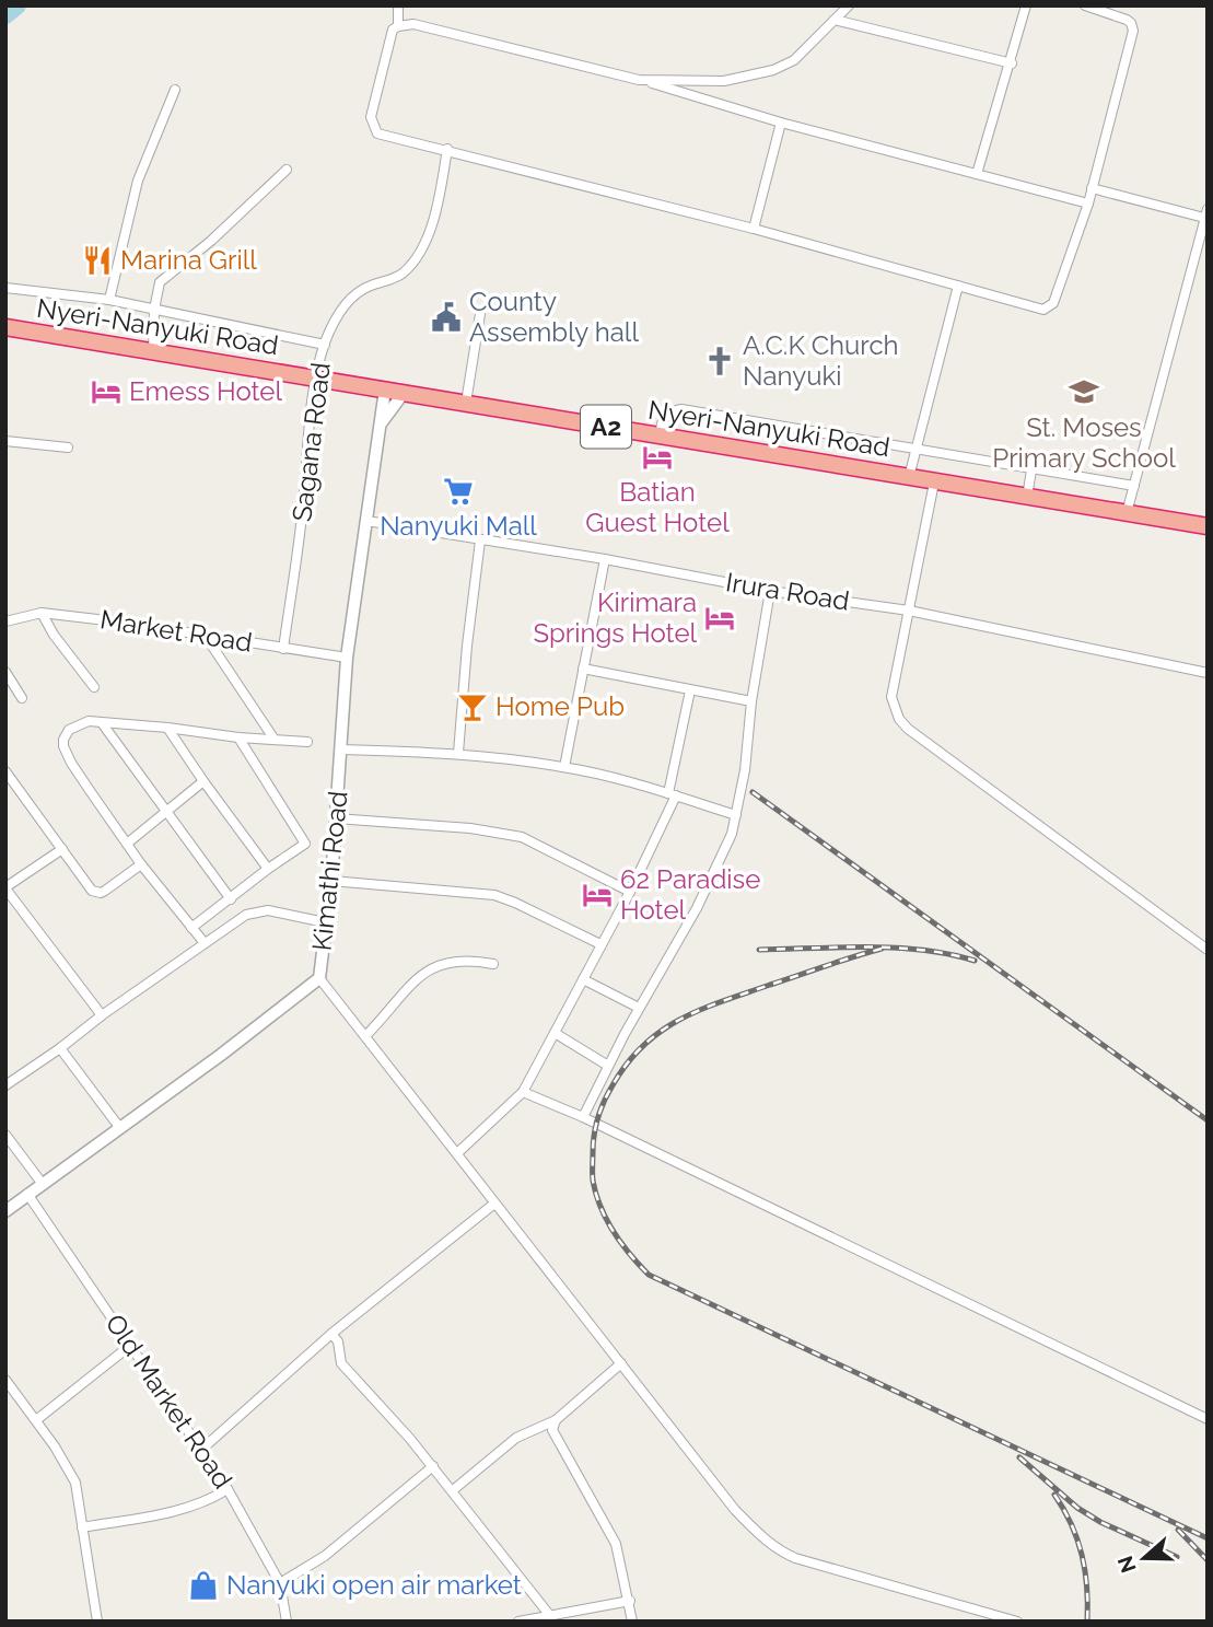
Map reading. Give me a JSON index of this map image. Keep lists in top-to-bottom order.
{
  "streets": {
    "highway": ["Nyeri-Nanyuki Road", "A2"],
    "street": [
      "Sagana Road",
      "Irura Road",
      "Market Road",
      "Kimathi Road",
      "Old Market Road"
    ]
  },
  "crossings": [
    ["Nyeri-Nanyuki Road", "Sagana Road"],
    ["Nyeri-Nanyuki Road", "Kimathi Road"],
    ["Sagana Road", "Market Road"],
    ["Irura Road", "Kimathi Road"],
    ["Market Road", "Kimathi Road"],
    ["Kimathi Road", "Old Market Road"]
  ],
  "places": {
    "restaurant": ["Marina Grill"],
    "public building": ["County Assembly hall"],
    "church": ["A.C.K Church Nanyuki"],
    "hotel": [
      "Emess Hotel",
      "Batian Guest Hotel",
      "Kirimara Springs Hotel",
      "62 Paradise Hotel"
    ],
    "school or university": ["St. Moses Primary School"],
    "supermarket": ["Nanyuki Mall"],
    "bar": ["Home Pub"],
    "shop": ["Nanyuki open air market"]
  },
  "north": "left"
}
